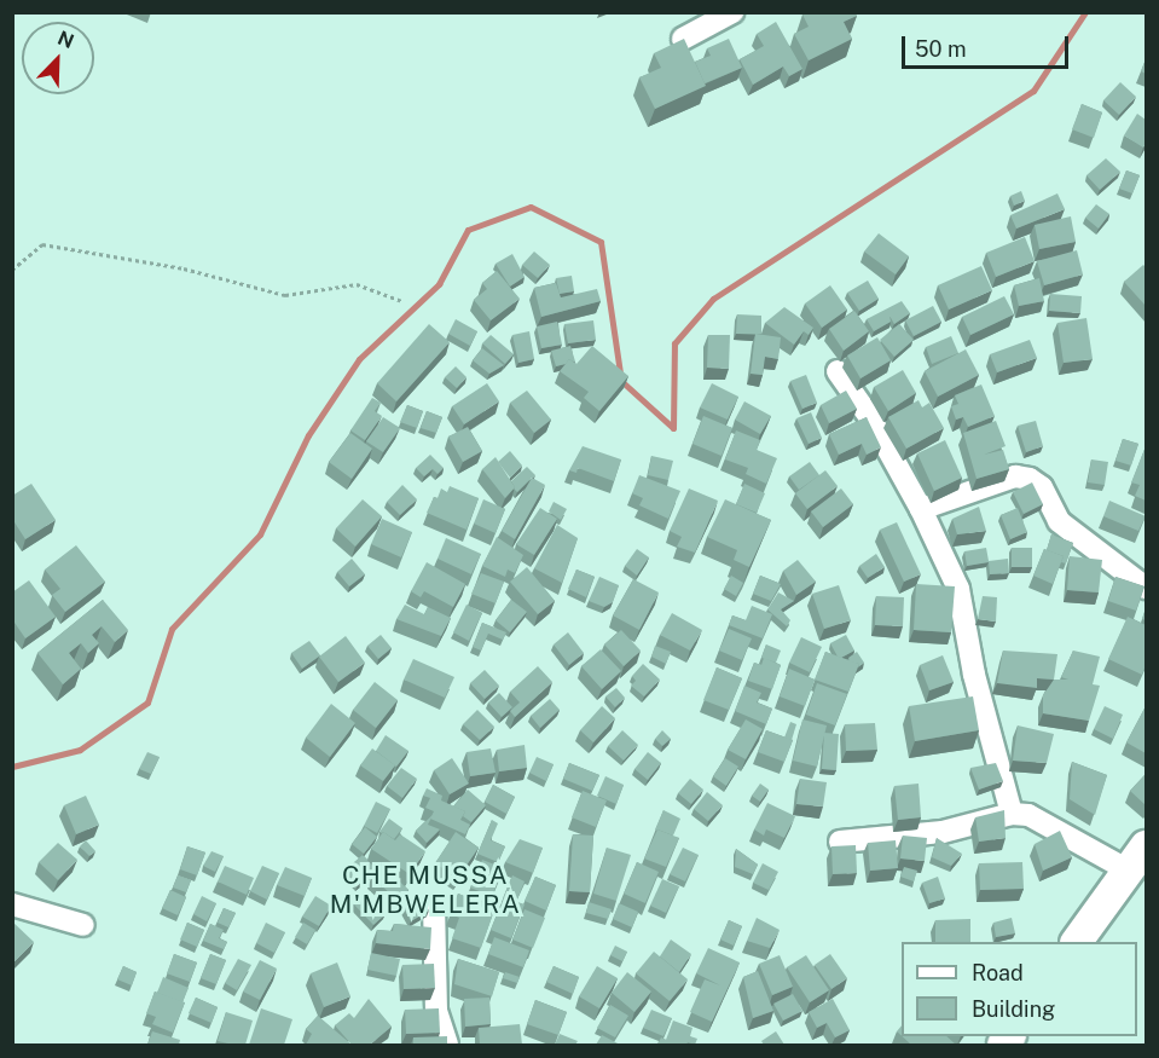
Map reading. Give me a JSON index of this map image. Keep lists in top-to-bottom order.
{
  "districts": ["CHE MUSSA M'MBWELERA"],
  "legend": ["Road", "Building"],
  "scale_bar": "50 m",
  "north": "top right"
}
